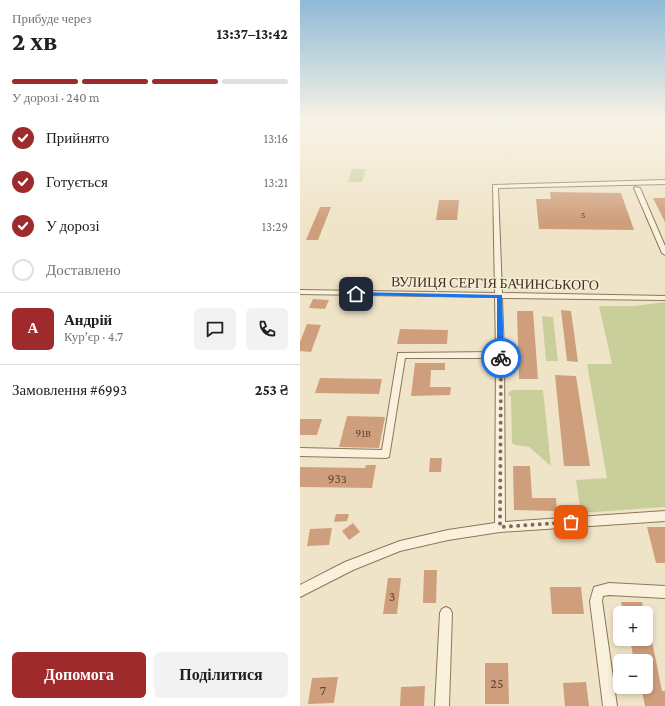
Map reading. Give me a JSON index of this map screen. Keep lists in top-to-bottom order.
{
  "streets": {
    "street": ["ВУЛИЦЯ СЕРГІЯ БАЧИНСЬКОГО"]
  },
  "house_numbers": [
    "5",
    "91в",
    "93з",
    "3",
    "25",
    "7"
  ],
  "page": {
    "heading": ["2 хв", "Прибуде через", "13:37–13:42"],
    "panel": [
      "Андрій",
      "Кур’єр · 4.7",
      "Замовлення #6993",
      "253 ₴"
    ],
    "bar": "У дорозі · 240 m",
    "list": [
      ["Прийнято", "13:16"],
      ["Готується", "13:21"],
      ["У дорозі", "13:29"],
      "Доставлено"
    ],
    "round": "А",
    "map_buttons": ["+", "−"],
    "buttons": ["Допомога", "Поділитися"]
  }
}
